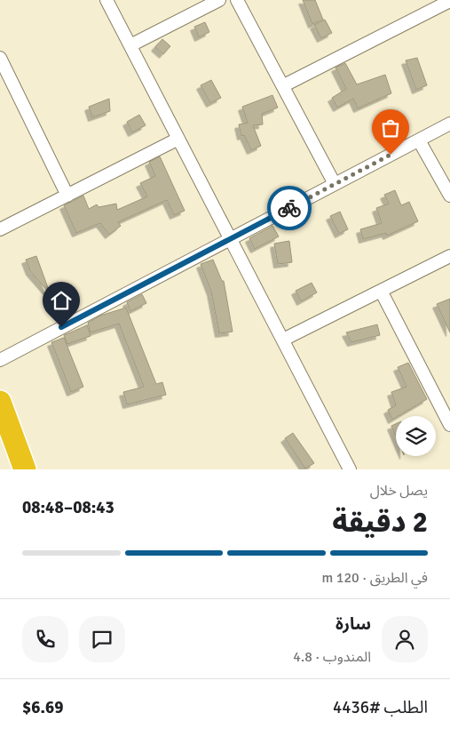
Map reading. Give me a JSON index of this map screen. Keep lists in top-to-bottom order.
{
  "page": {
    "heading": ["2 دقيقة", "يصل خلال", "08:43–08:48"],
    "panel": [
      "سارة",
      "المندوب · 4.8",
      "الطلب #4436",
      "$6.69"
    ],
    "bar": "في الطريق · 120 m"
  }
}
